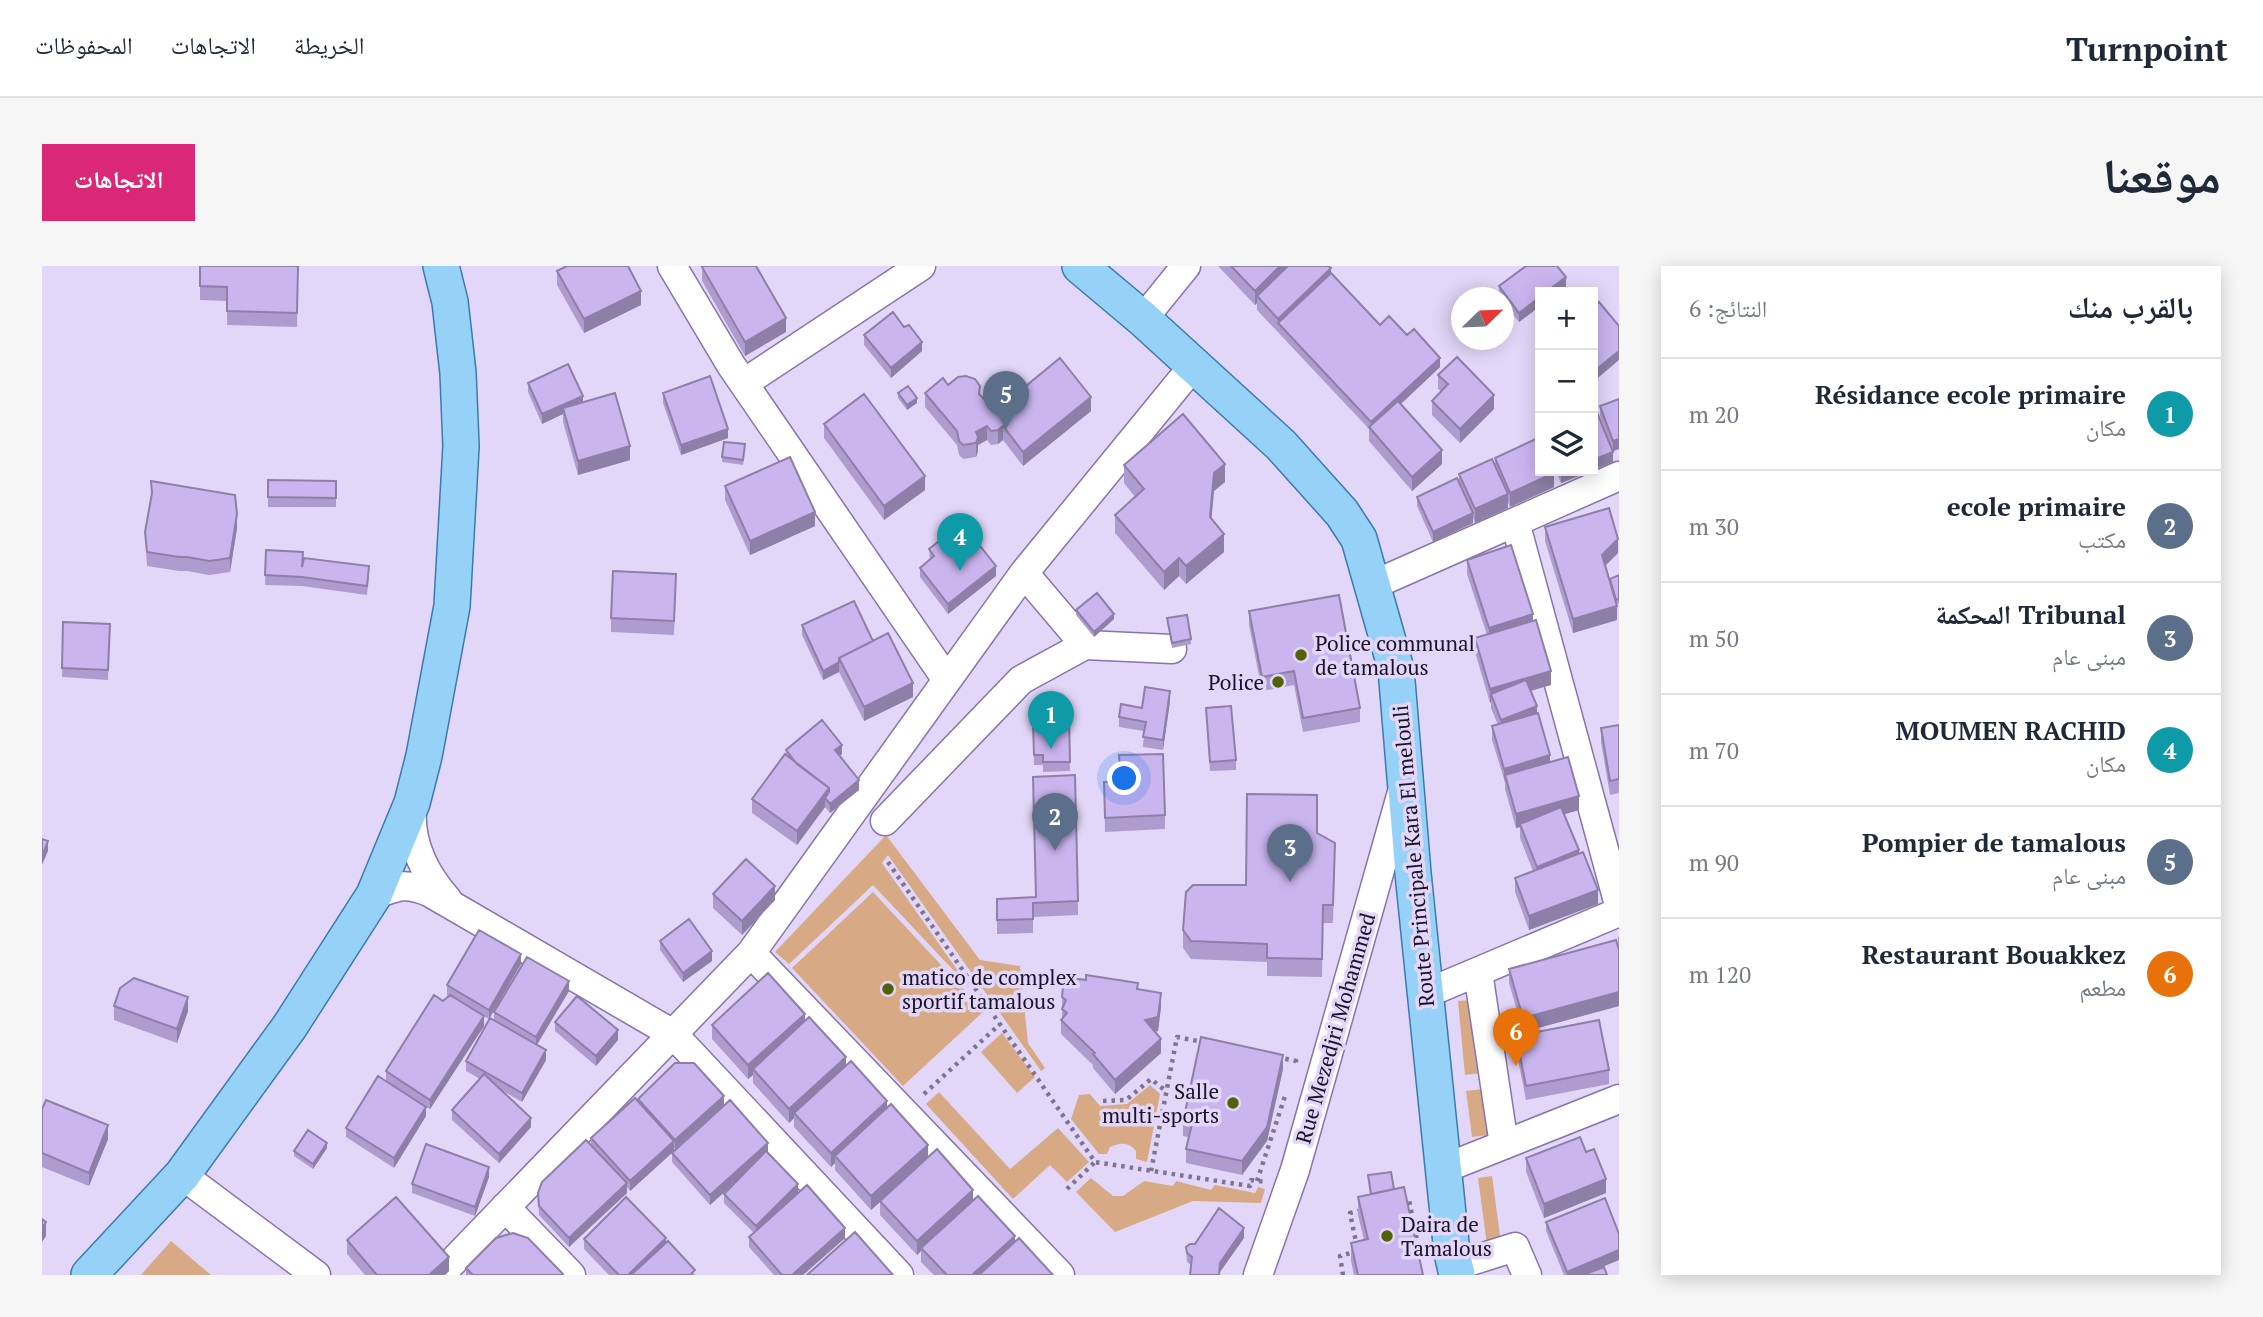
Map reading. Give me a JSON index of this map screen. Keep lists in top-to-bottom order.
{
  "streets": {
    "main road": ["Route Principale Kara El melouli"],
    "street": ["Rue Mezedjri Mohammed"]
  },
  "crossings": [
    ["Route Principale Kara El melouli", "Rue Mezedjri Mohammed"]
  ],
  "places": [
    "Police communal de tamalous",
    "Police",
    "matico de complex sportif tamalous",
    "Salle multi-sports",
    "Daira de Tamalous"
  ],
  "north": "top right",
  "page": {
    "header": "Turnpoint",
    "nav": ["الخريطة", "الاتجاهات", "المحفوظات"],
    "title": "موقعنا",
    "buttons": "الاتجاهات",
    "heading": ["بالقرب منك", "النتائج: 6"],
    "map_buttons": ["+", "−"],
    "list": [
      {
        "mark": "1",
        "name": "Résidance ecole primaire",
        "note": "مكان",
        "value": "20 m"
      },
      {
        "mark": "2",
        "name": "ecole primaire",
        "note": "مكتب",
        "value": "30 m"
      },
      {
        "mark": "3",
        "name": "Tribunal المحكمة",
        "note": "مبنى عام",
        "value": "50 m"
      },
      {
        "mark": "4",
        "name": "MOUMEN RACHID",
        "note": "مكان",
        "value": "70 m"
      },
      {
        "mark": "5",
        "name": "Pompier de tamalous",
        "note": "مبنى عام",
        "value": "90 m"
      },
      {
        "mark": "6",
        "name": "Restaurant Bouakkez",
        "note": "مطعم",
        "value": "120 m"
      }
    ],
    "pins": [
      "5",
      "4",
      "1",
      "2",
      "3",
      "6"
    ]
  }
}
